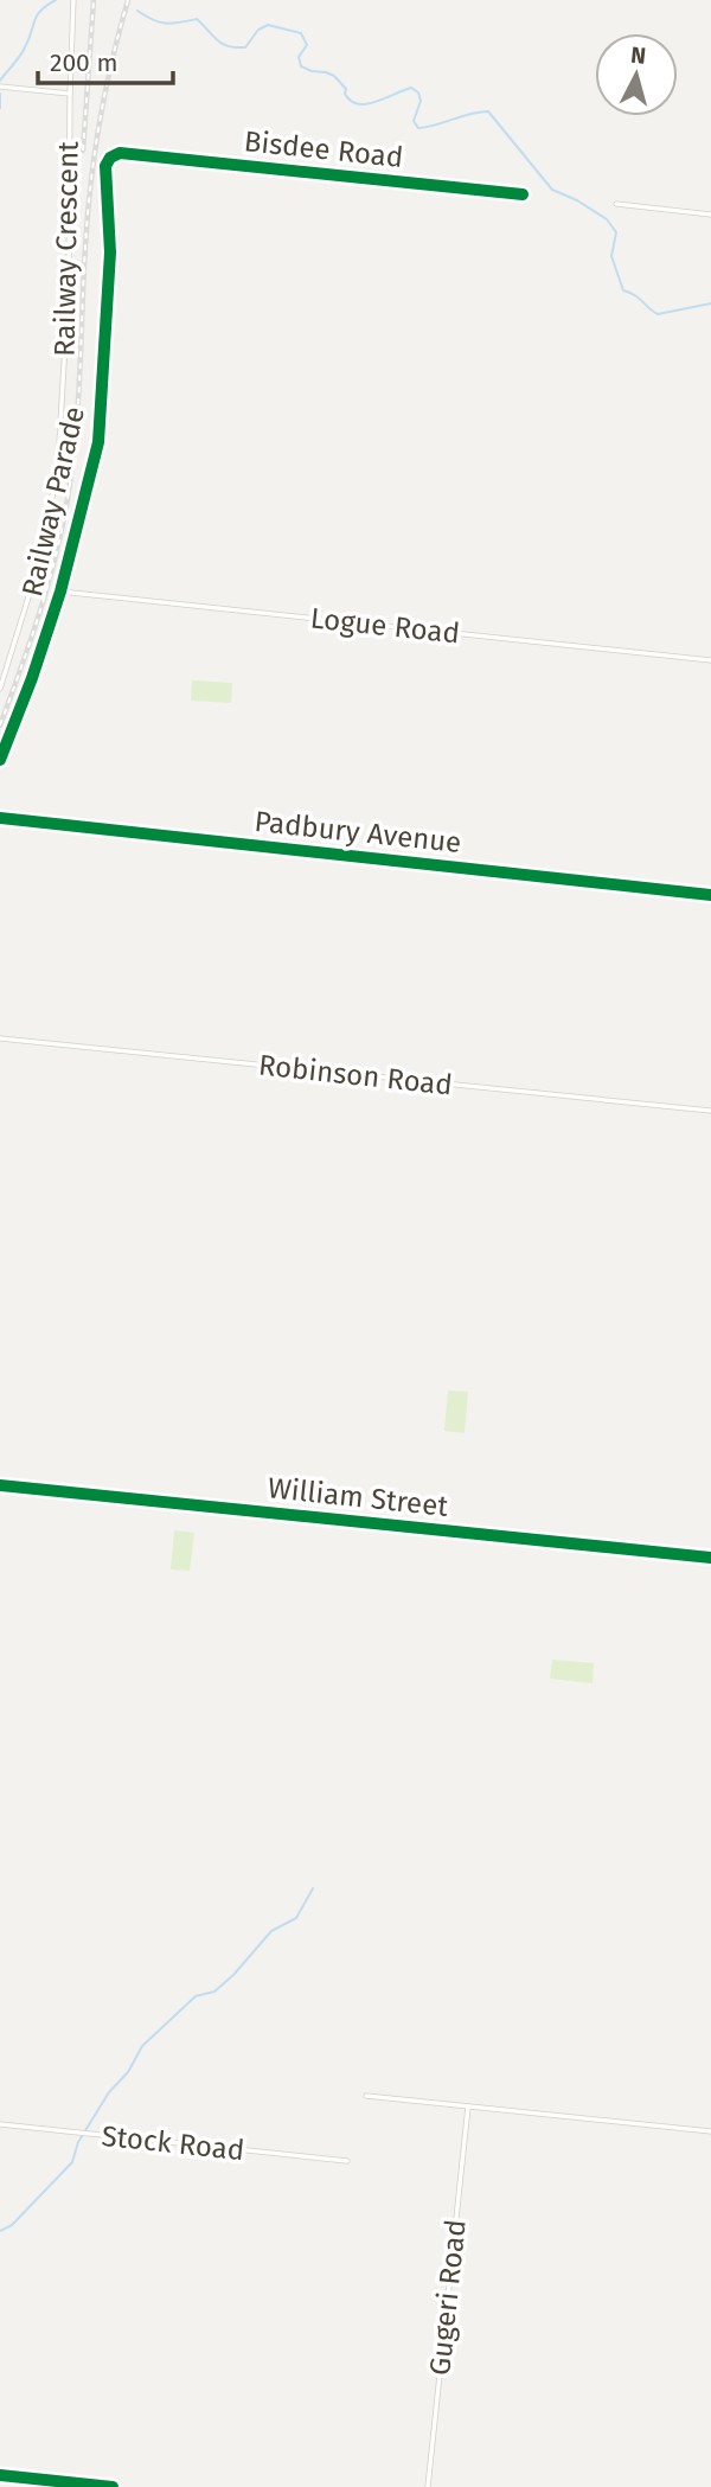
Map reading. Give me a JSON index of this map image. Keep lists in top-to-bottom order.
{
  "streets": {
    "street": [
      "Bisdee Road",
      "Railway Crescent",
      "Railway Parade",
      "Logue Road",
      "Padbury Avenue",
      "Robinson Road",
      "William Street",
      "Stock Road",
      "Gugeri Road"
    ]
  },
  "crossings": [
    ["Bisdee Road", "Railway Parade"],
    ["Railway Parade", "Logue Road"]
  ],
  "scale_bar": "200 m",
  "north": "top"
}
